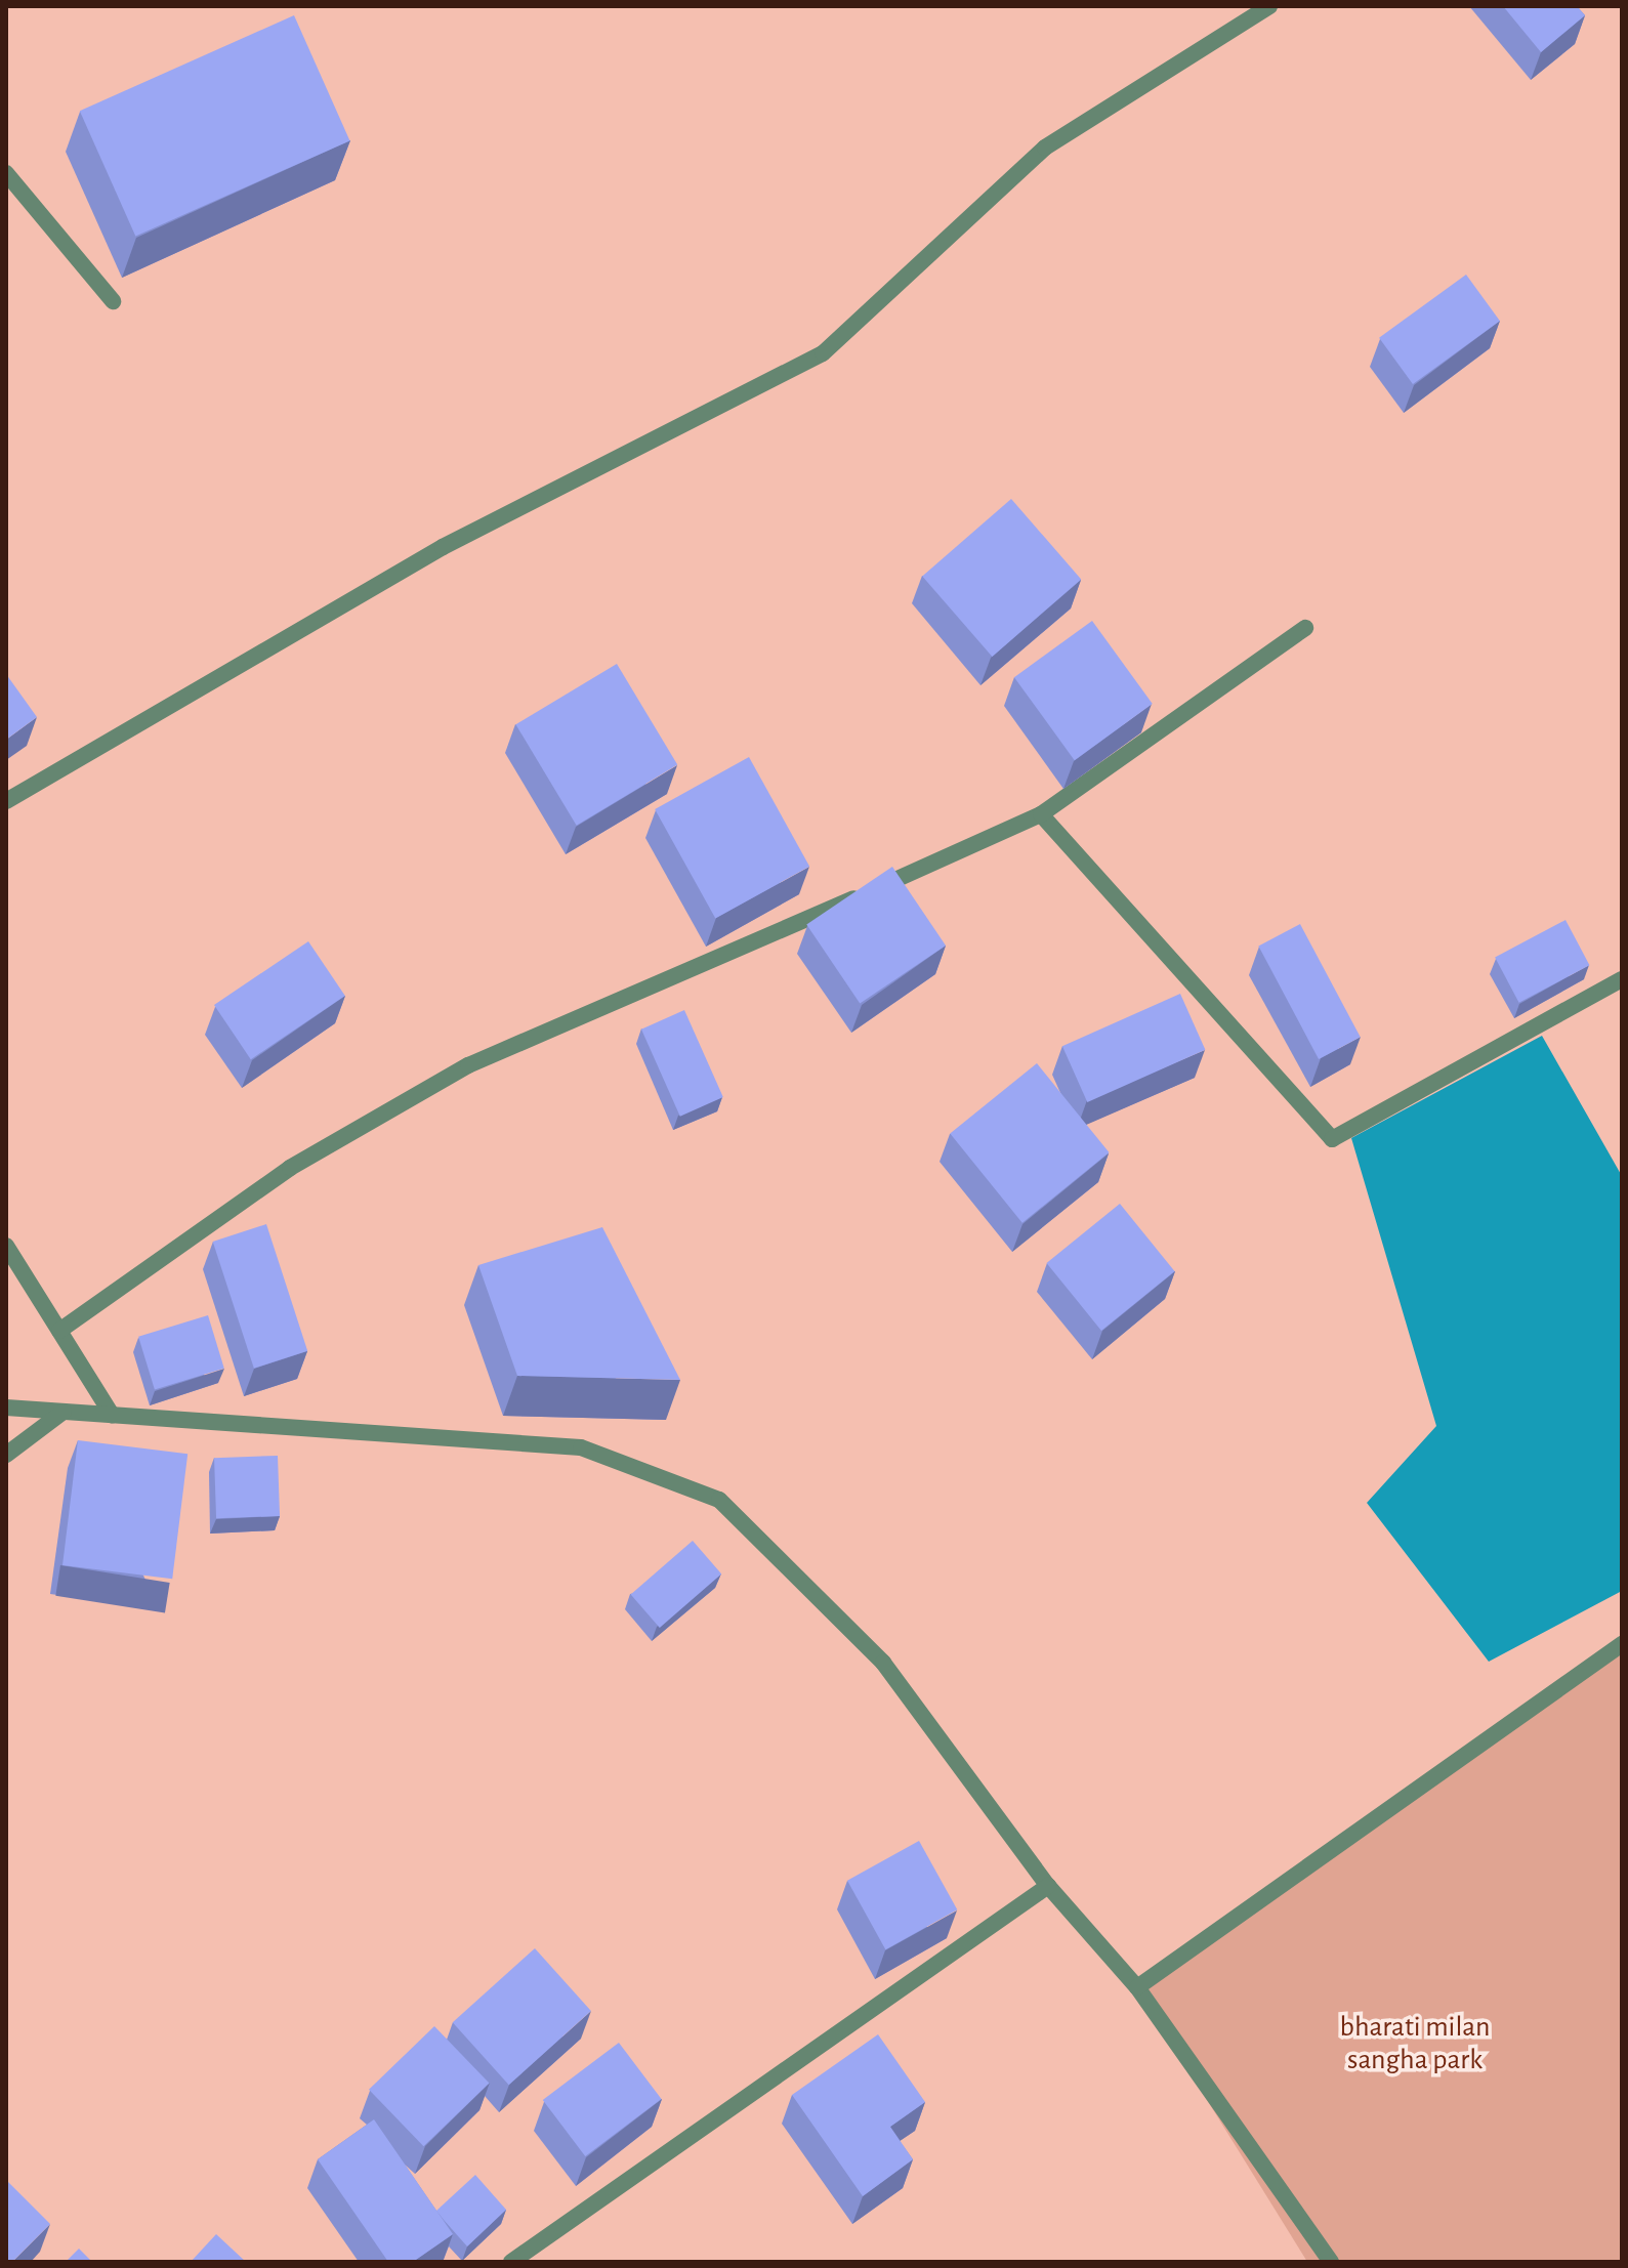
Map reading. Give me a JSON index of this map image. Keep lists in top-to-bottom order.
{
  "parks": ["bharati milan sangha park"]
}
